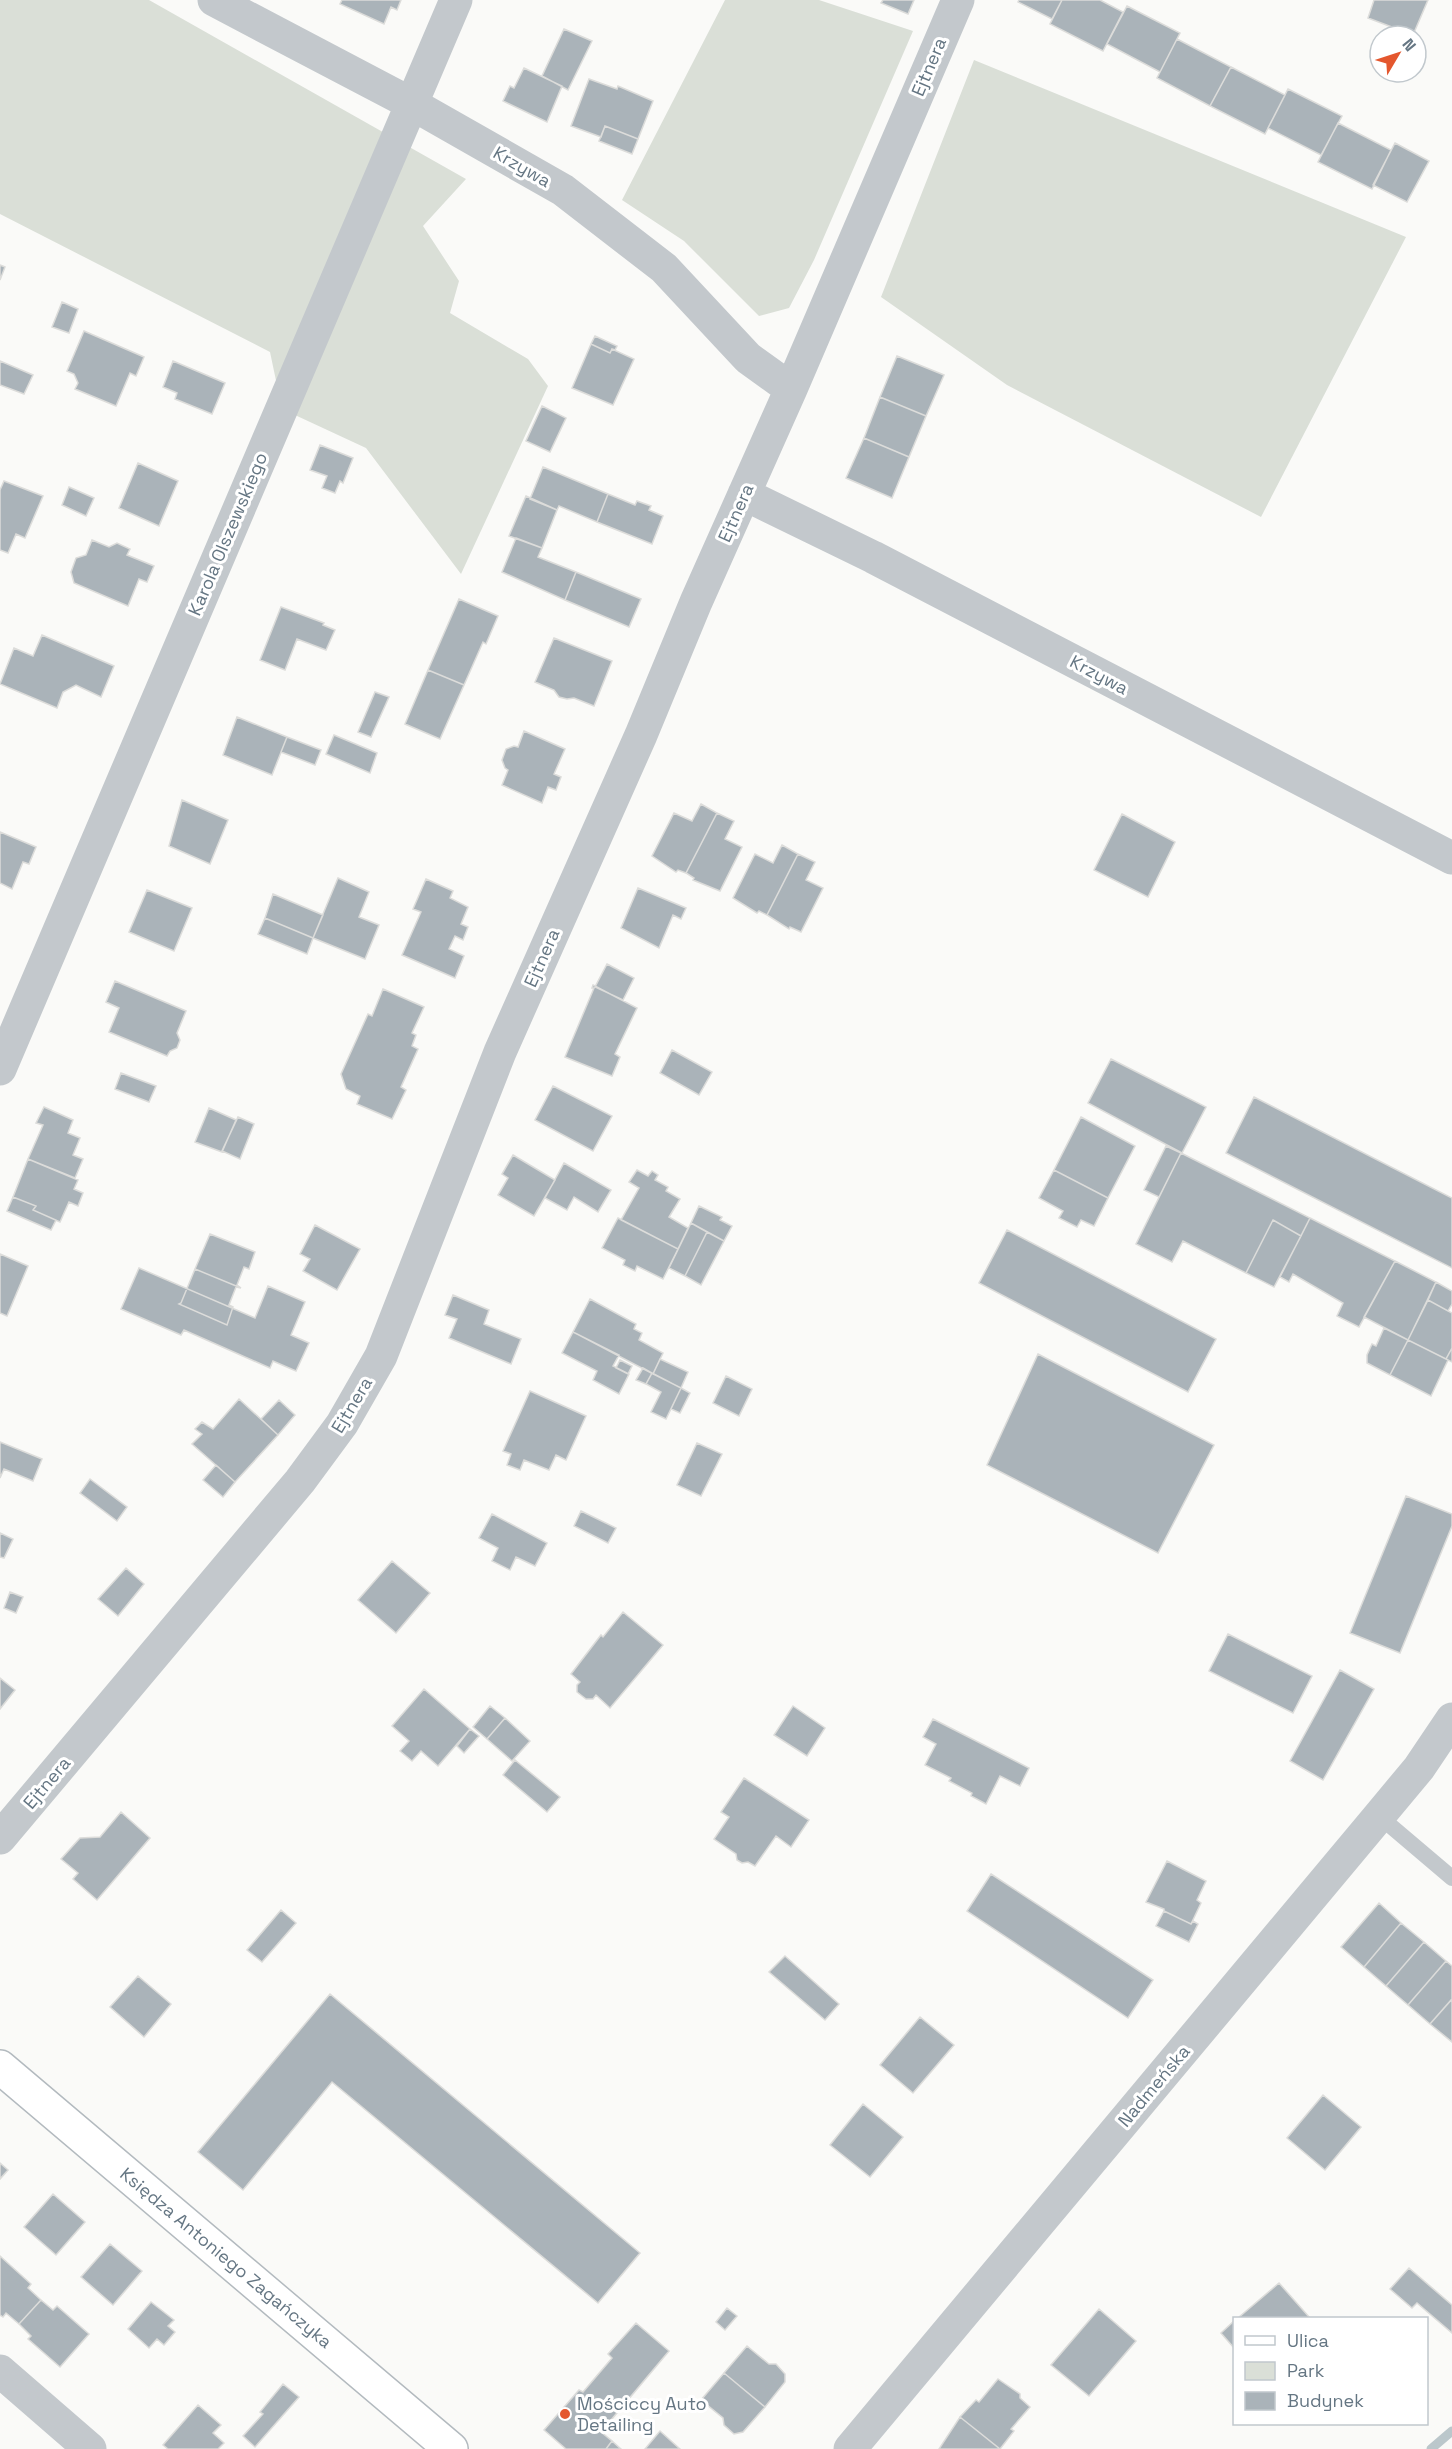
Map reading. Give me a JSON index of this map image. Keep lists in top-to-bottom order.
{
  "streets": {
    "street": [
      "Ejtnera",
      "Krzywa",
      "Karola Olszewskiego",
      "Nadmeńska",
      "Księdza Antoniego Zagańczyka"
    ]
  },
  "crossings": [
    ["Ejtnera", "Krzywa"],
    ["Krzywa", "Karola Olszewskiego"]
  ],
  "places": ["Mościccy Auto Detailing"],
  "legend": ["Ulica", "Park", "Budynek"],
  "north": "top right"
}
